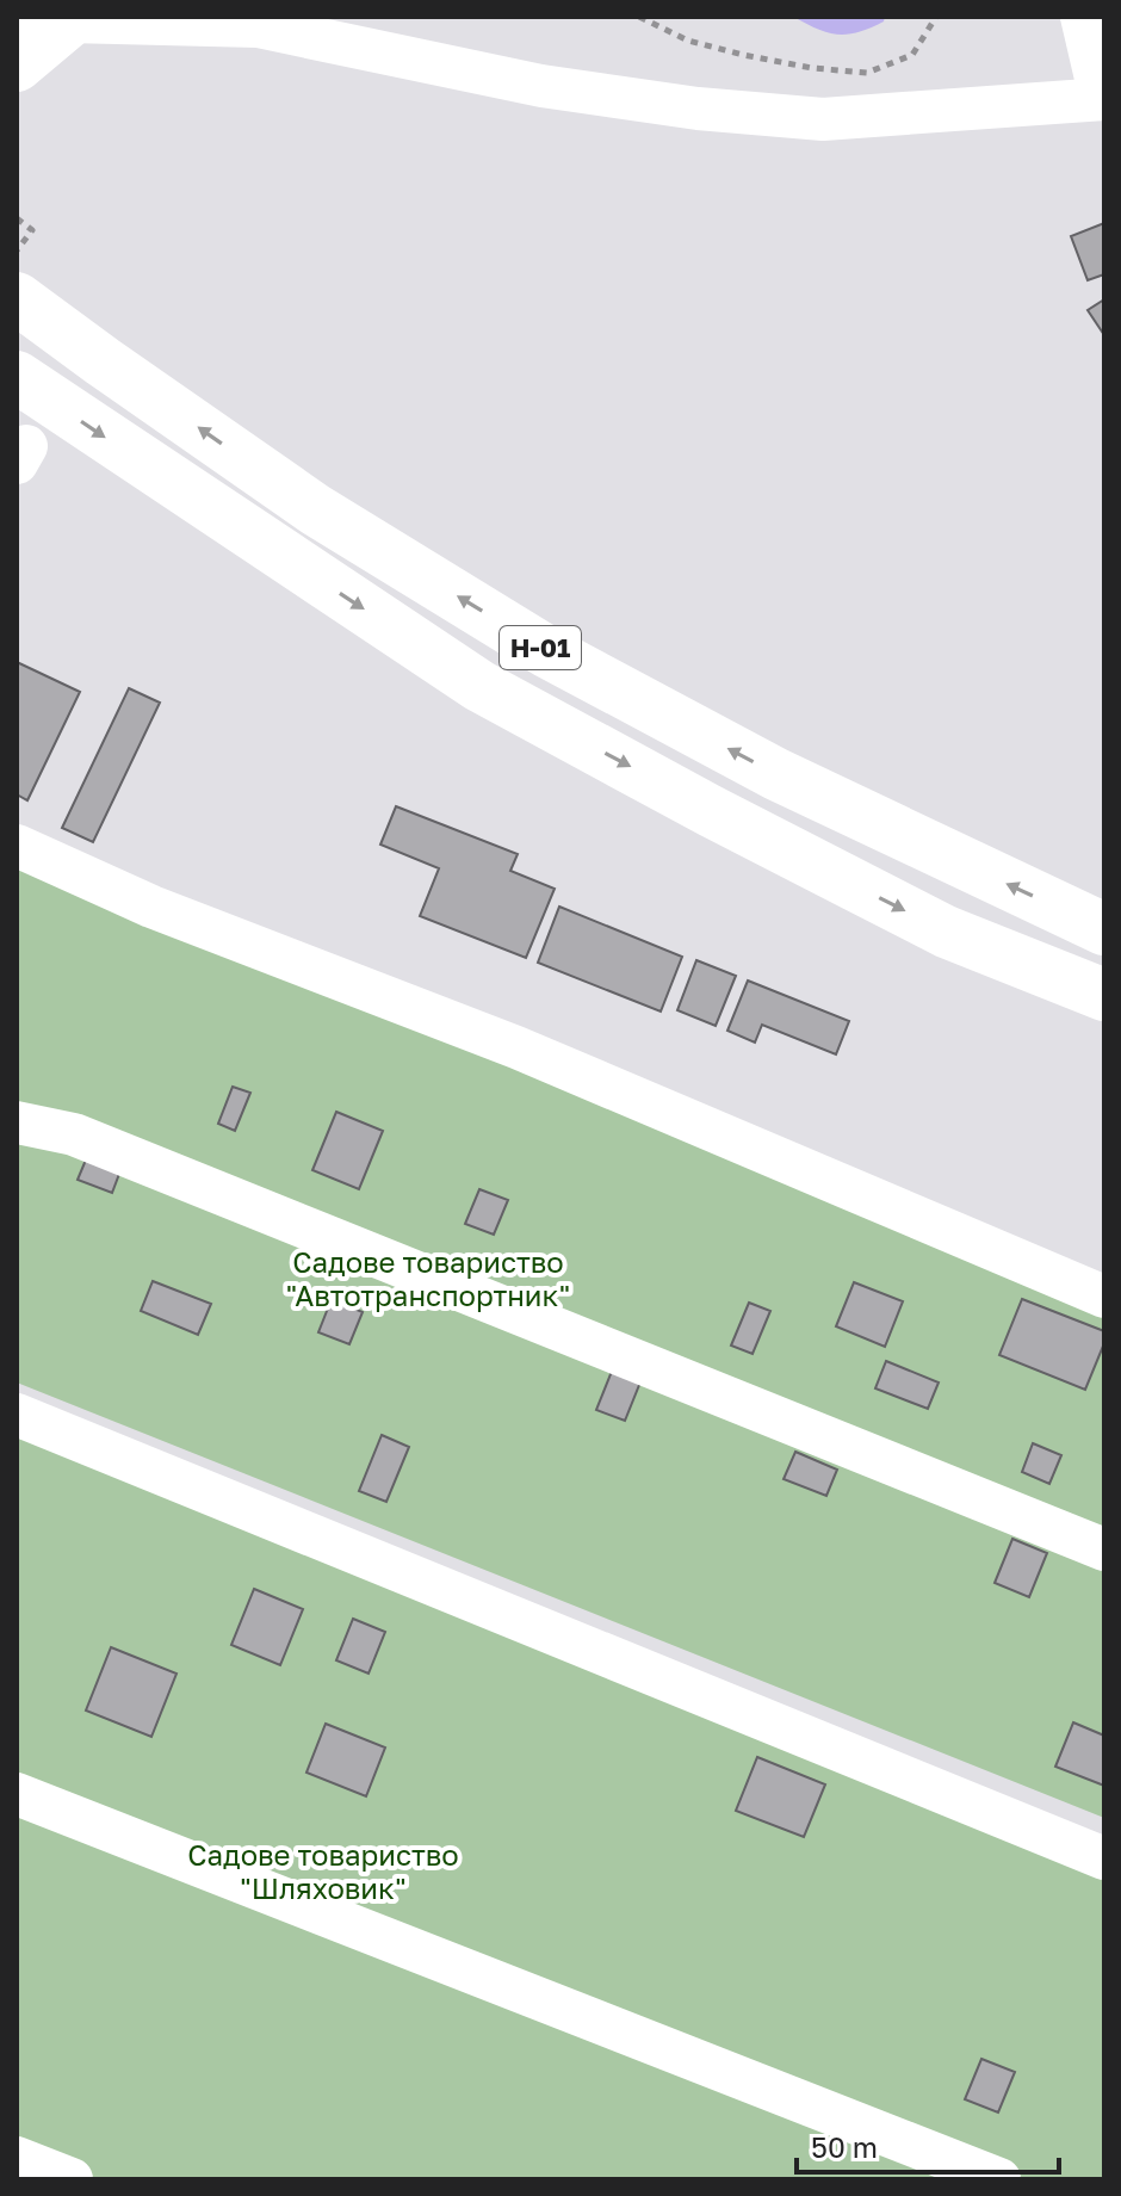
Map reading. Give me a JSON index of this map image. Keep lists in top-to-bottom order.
{
  "streets": {
    "main road": ["Н-01"]
  },
  "parks": ["Садове товариство \"Автотранспортник\"", "Садове товариство \"Шляховик\""],
  "scale_bar": "50 m"
}
